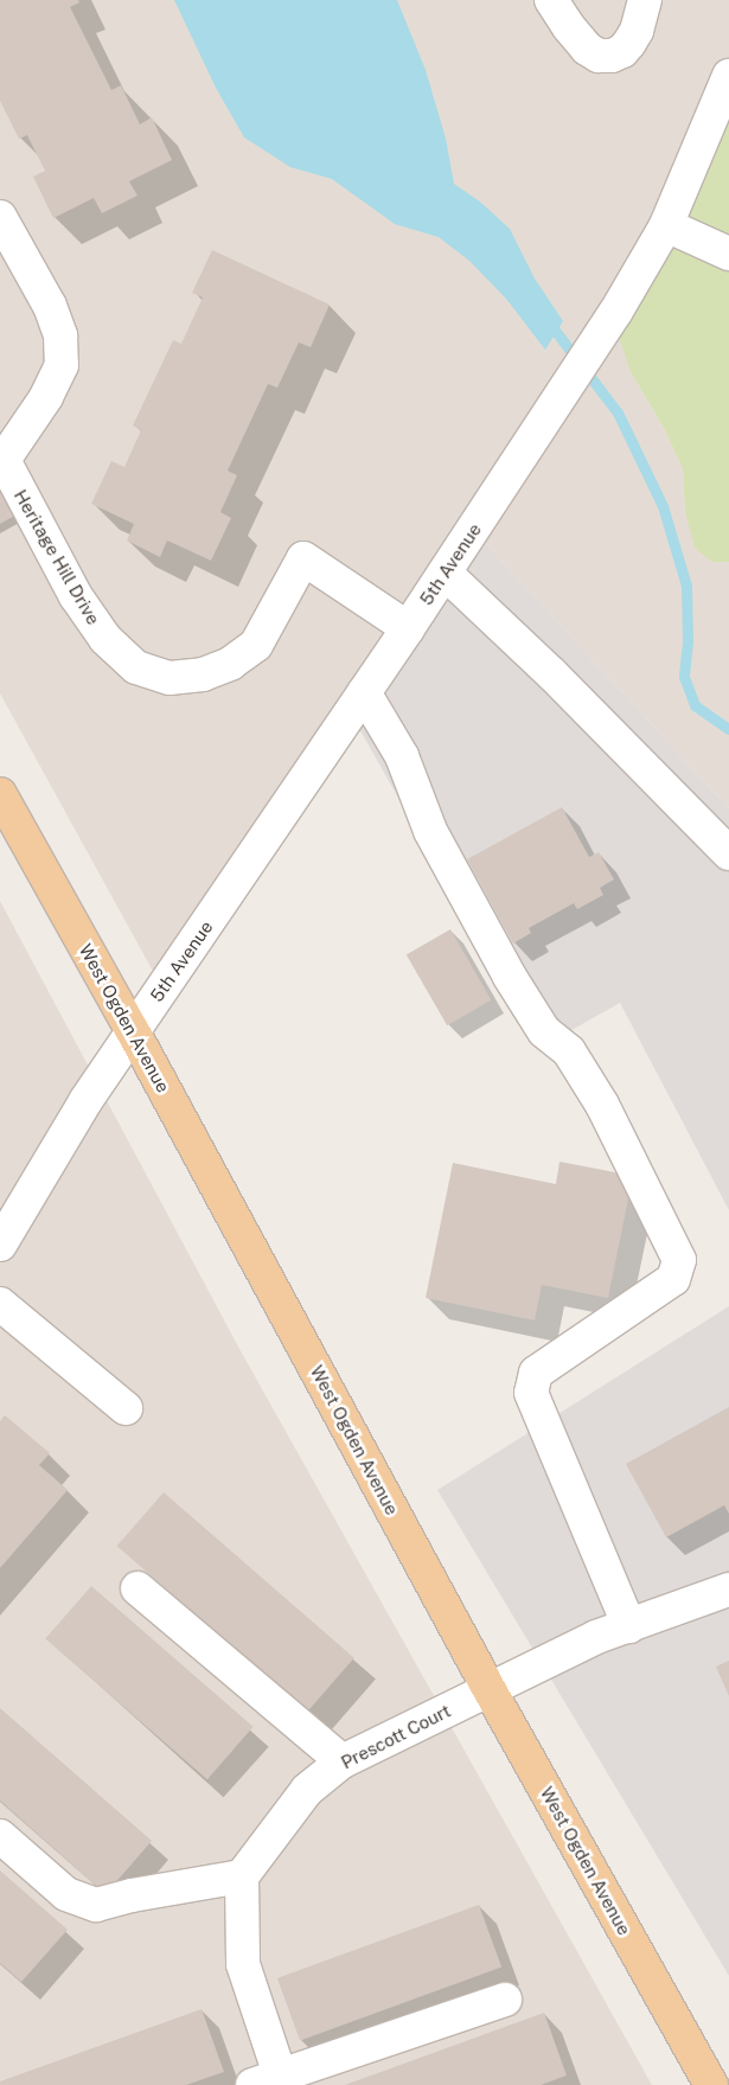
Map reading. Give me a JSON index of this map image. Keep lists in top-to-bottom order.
{
  "streets": {
    "main road": ["West Ogden Avenue"],
    "street": ["Heritage Hill Drive", "5th Avenue", "Prescott Court"]
  },
  "crossings": [
    ["Heritage Hill Drive", "5th Avenue"],
    ["5th Avenue", "West Ogden Avenue"],
    ["West Ogden Avenue", "Prescott Court"]
  ]
}
